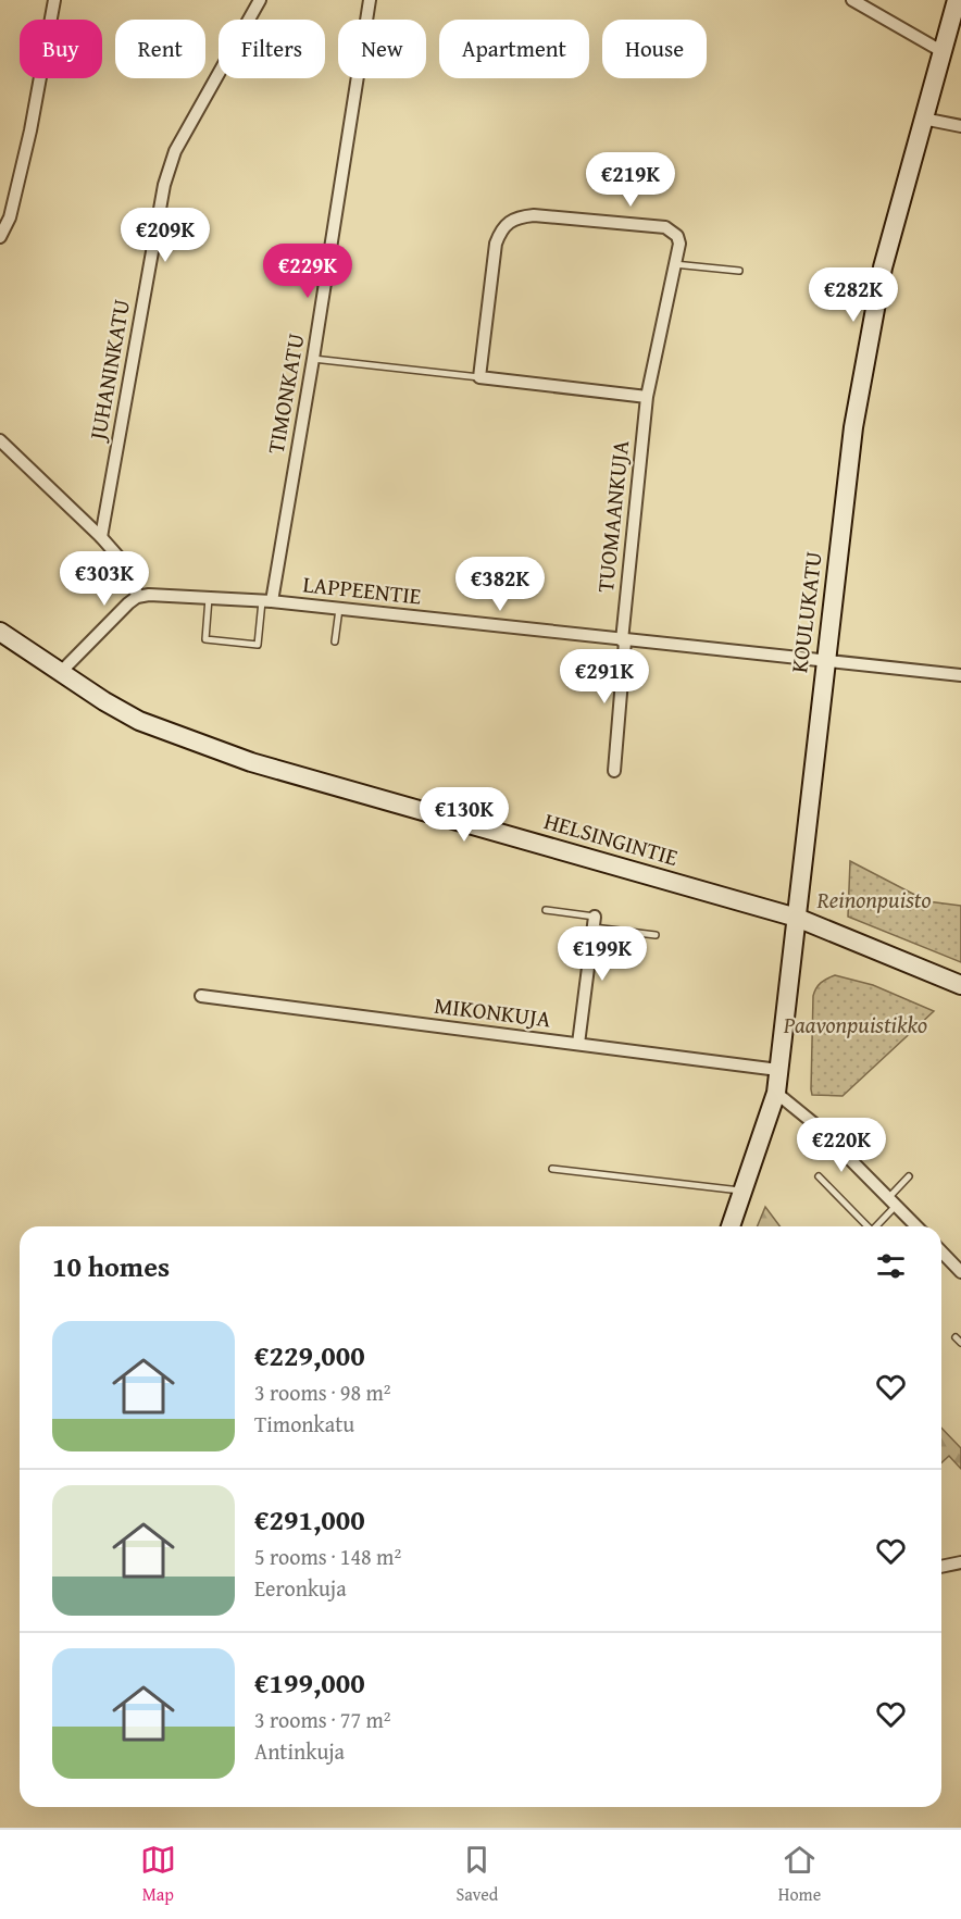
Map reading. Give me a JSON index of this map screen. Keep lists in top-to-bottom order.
{
  "streets": {
    "street": [
      "JUHANINKATU",
      "TIMONKATU",
      "TUOMAANKUJA",
      "LAPPEENTIE",
      "KOULUKATU",
      "HELSINGINTIE",
      "MIKONKUJA"
    ]
  },
  "crossings": [
    ["TIMONKATU", "LAPPEENTIE"],
    ["TUOMAANKUJA", "LAPPEENTIE"],
    ["LAPPEENTIE", "KOULUKATU"],
    ["KOULUKATU", "HELSINGINTIE"],
    ["KOULUKATU", "MIKONKUJA"]
  ],
  "parks": ["Reinonpuisto", "Paavonpuistikko"],
  "page": {
    "chip": [
      "Buy",
      "Rent",
      "Filters",
      "New",
      "Apartment",
      "House"
    ],
    "price": [
      "€219K",
      "€209K",
      "€229K",
      "€282K",
      "€303K",
      "€382K",
      "€291K",
      "€130K",
      "€199K",
      "€220K"
    ],
    "heading": "10 homes",
    "list": [
      {
        "name": "€229,000",
        "note": "3 rooms · 98 m² · Timonkatu"
      },
      {
        "name": "€291,000",
        "note": "5 rooms · 148 m² · Eeronkuja"
      },
      {
        "name": "€199,000",
        "note": "3 rooms · 77 m² · Antinkuja"
      }
    ],
    "tabs": ["Map", "Saved", "Home"]
  }
}
